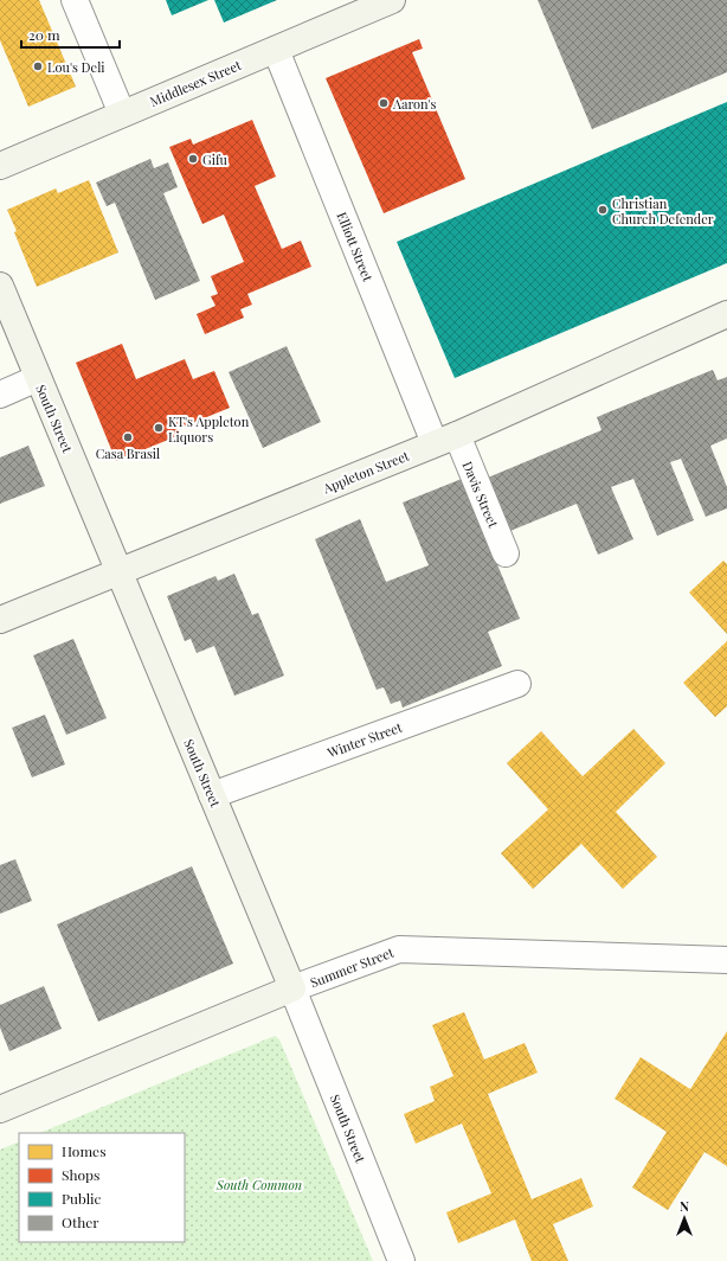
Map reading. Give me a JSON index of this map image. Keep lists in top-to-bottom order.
{
  "streets": {
    "main road": [
      "Middlesex Street",
      "South Street",
      "Appleton Street",
      "Summer Street"
    ],
    "street": ["Elliott Street", "Davis Street", "Winter Street"]
  },
  "crossings": [
    ["Middlesex Street", "Elliott Street"],
    ["Elliott Street", "Appleton Street"],
    ["Elliott Street", "Davis Street"],
    ["South Street", "Appleton Street"],
    ["South Street", "Winter Street"],
    ["South Street", "Summer Street"],
    ["Appleton Street", "Davis Street"]
  ],
  "parks": ["South Common"],
  "places": [
    "Lou's Deli",
    "Aaron's",
    "Gifu",
    "Christian Church Defender",
    "KT's Appleton Liquors",
    "Casa Brasil"
  ],
  "legend": [
    "Homes",
    "Shops",
    "Public",
    "Other"
  ],
  "scale_bar": "20 m",
  "north": "top"
}
